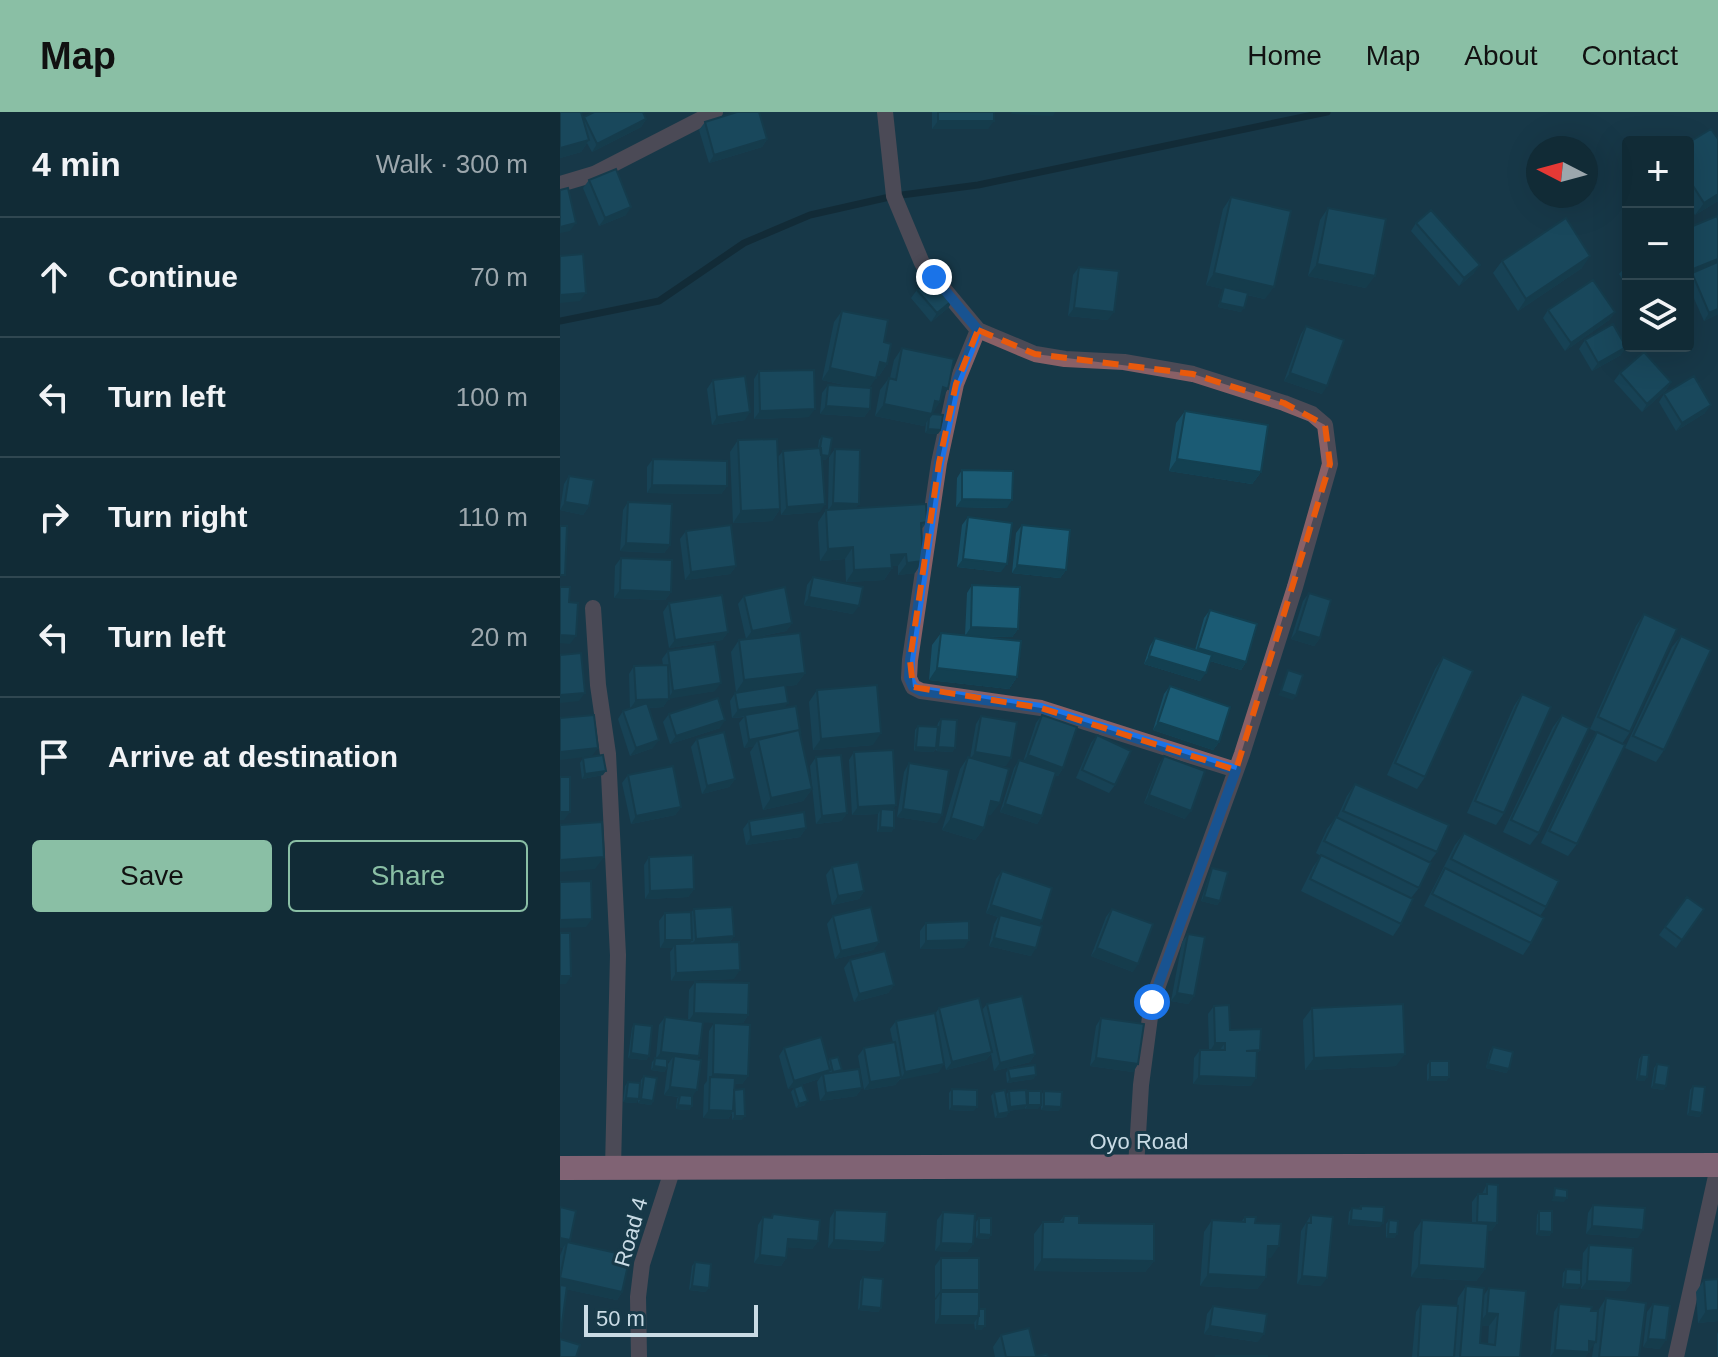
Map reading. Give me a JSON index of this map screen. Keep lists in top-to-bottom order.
{
  "streets": {
    "highway": ["Oyo Road"],
    "street": ["Road 4"]
  },
  "crossings": [
    ["Oyo Road", "Road 4"]
  ],
  "scale_bar": "50 m",
  "north": "left",
  "page": {
    "header": "Map",
    "nav": [
      "Home",
      "Map",
      "About",
      "Contact"
    ],
    "heading": ["4 min", "Walk · 300 m"],
    "map_buttons": ["+", "−"],
    "list": [
      ["Continue", "70 m"],
      ["Turn left", "100 m"],
      ["Turn right", "110 m"],
      ["Turn left", "20 m"],
      "Arrive at destination"
    ],
    "buttons": ["Save", "Share"],
    "scale": "50 m"
  }
}
